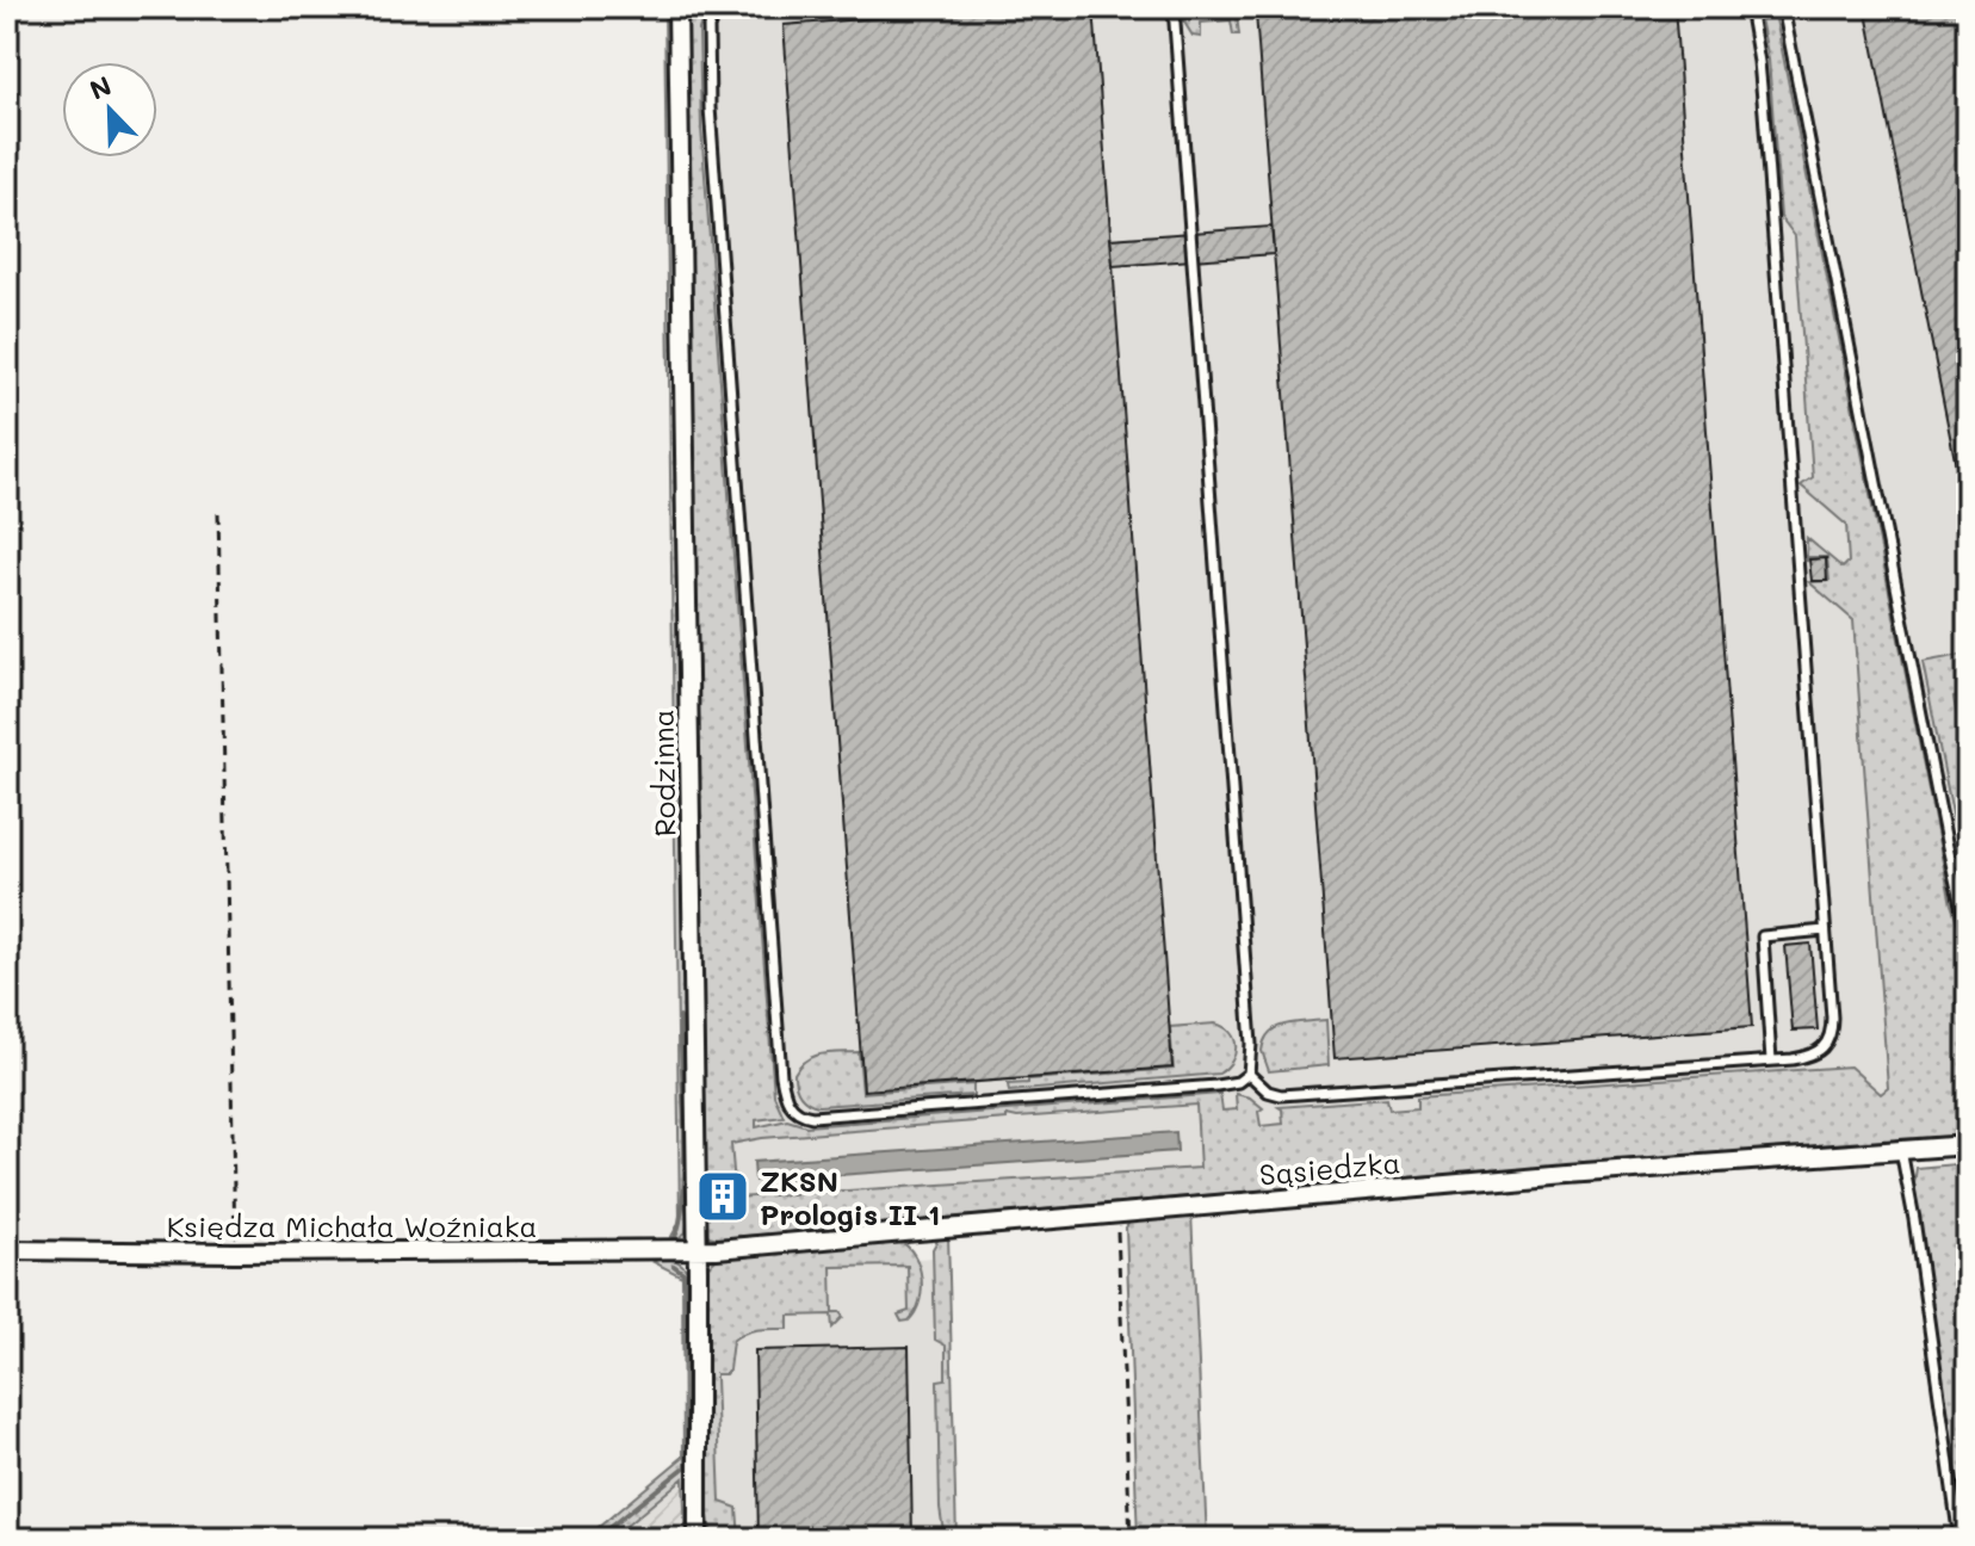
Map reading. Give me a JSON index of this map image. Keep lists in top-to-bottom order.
{
  "streets": {
    "street": ["Rodzinna", "Sąsiedzka", "Księdza Michała Woźniaka"]
  },
  "crossings": [
    ["Rodzinna", "Sąsiedzka"],
    ["Rodzinna", "Księdza Michała Woźniaka"],
    ["Sąsiedzka", "Księdza Michała Woźniaka"]
  ],
  "places": {
    "building": ["ZKSN Prologis II 1"]
  },
  "north": "top left"
}
